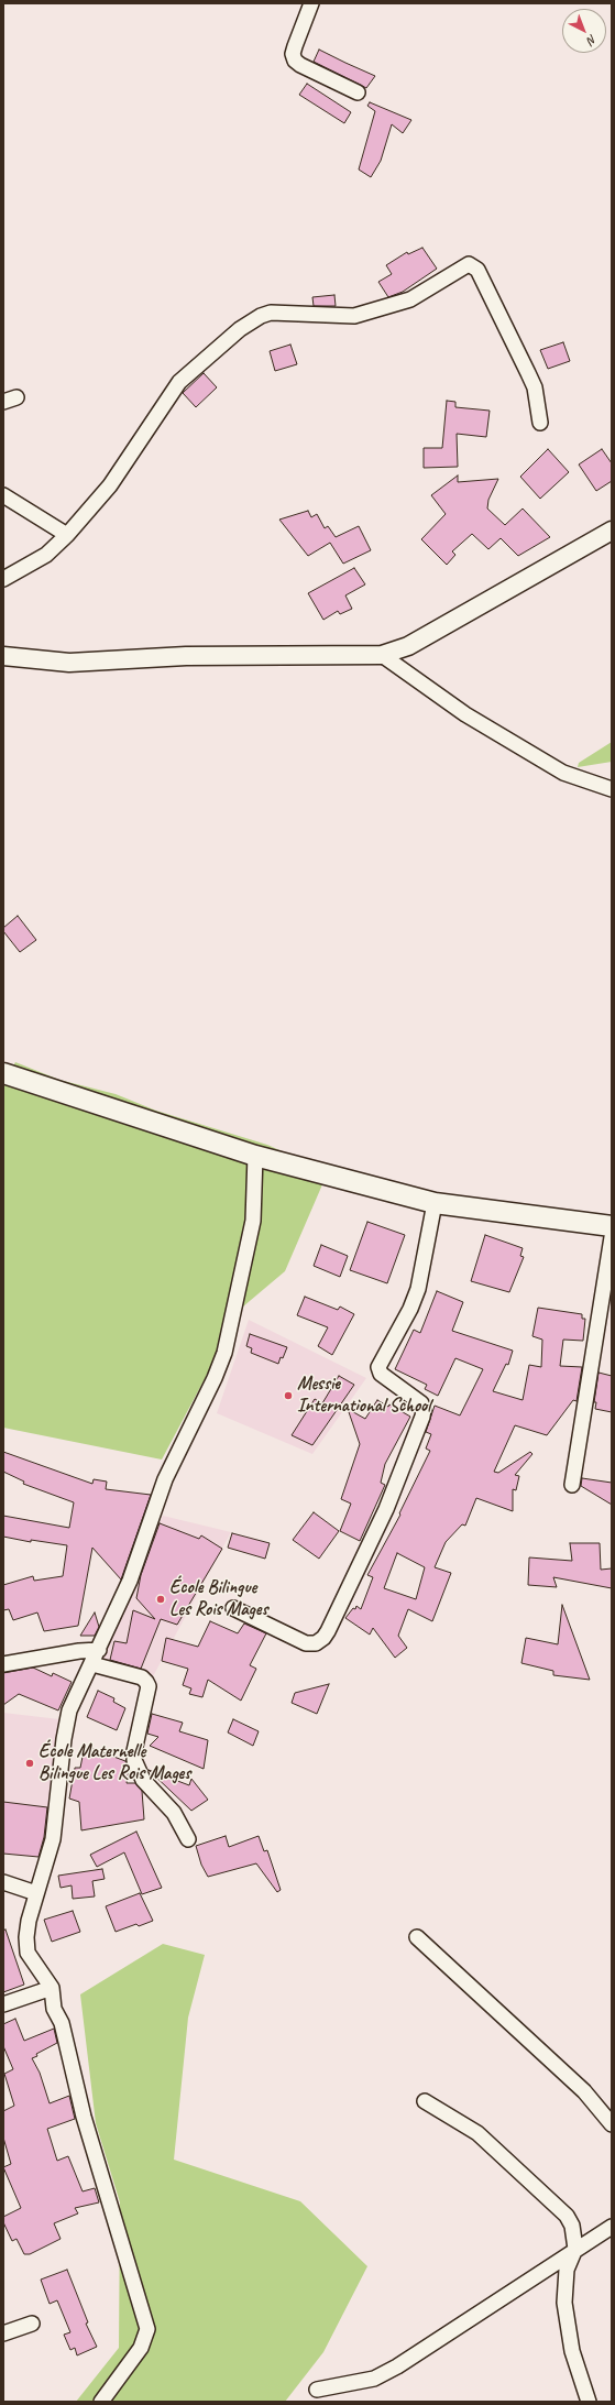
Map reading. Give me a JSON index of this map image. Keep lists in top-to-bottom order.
{
  "places": ["Messie International School", "École Bilingue Les Rois Mages", "École Maternelle Bilingue Les Rois Mages"],
  "north": "bottom right"
}
